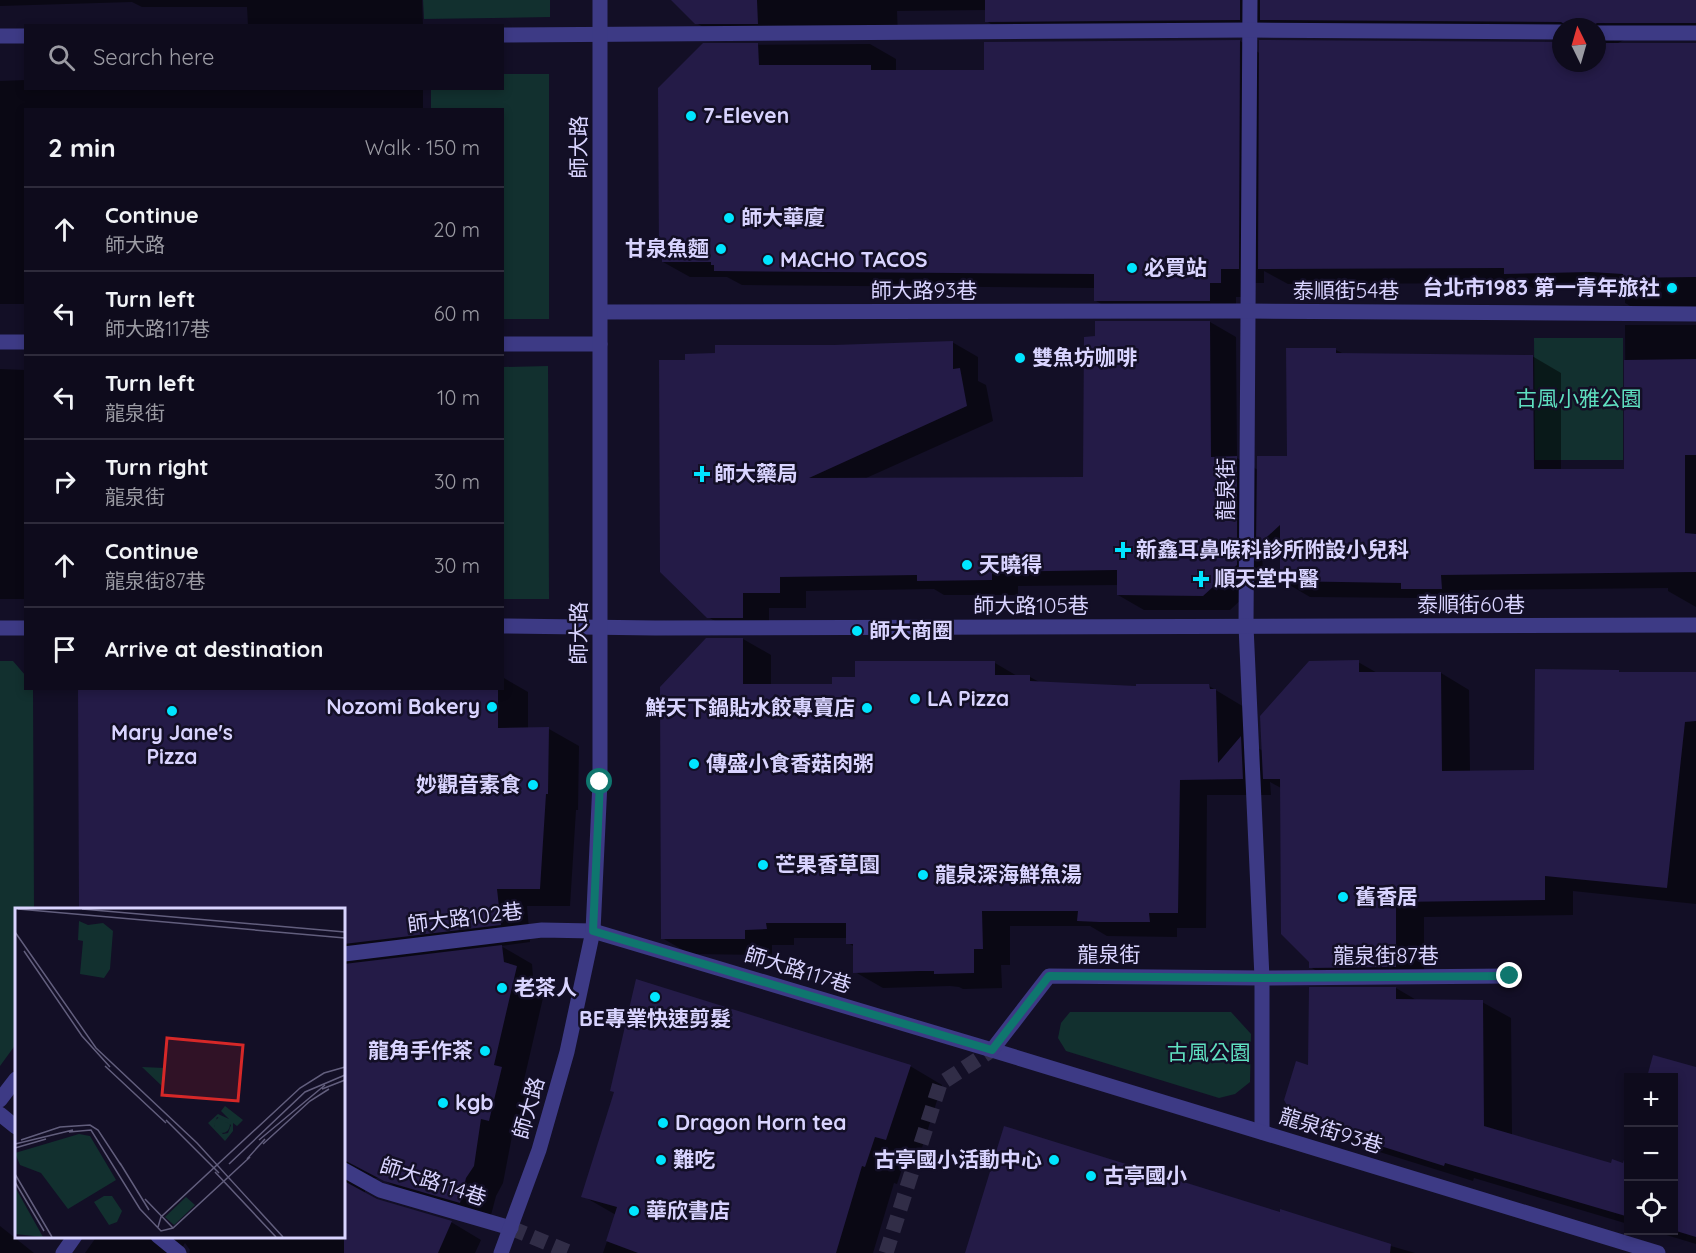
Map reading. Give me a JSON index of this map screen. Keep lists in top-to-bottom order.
{
  "streets": {
    "street": [
      "師大路",
      "師大路93巷",
      "泰順街54巷",
      "龍泉街",
      "泰順街60巷",
      "師大路105巷",
      "師大路102巷",
      "龍泉街87巷",
      "師大路117巷",
      "龍泉街93巷",
      "師大路114巷"
    ]
  },
  "crossings": [
    ["師大路", "師大路93巷"],
    ["師大路", "師大路105巷"],
    ["師大路", "師大路102巷"],
    ["師大路", "師大路117巷"],
    ["師大路", "師大路114巷"],
    ["師大路93巷", "泰順街54巷"],
    ["師大路93巷", "龍泉街"],
    ["泰順街54巷", "龍泉街"],
    ["龍泉街", "泰順街60巷"],
    ["龍泉街", "師大路105巷"],
    ["龍泉街", "龍泉街87巷"],
    ["龍泉街", "師大路117巷"],
    ["龍泉街", "龍泉街93巷"],
    ["泰順街60巷", "師大路105巷"],
    ["師大路102巷", "師大路117巷"],
    ["師大路117巷", "龍泉街93巷"]
  ],
  "parks": ["古風小雅公園", "古風公園"],
  "places": {
    "other": [
      "7-Eleven",
      "師大華廈",
      "甘泉魚麵",
      "MACHO TACOS",
      "必買站",
      "台北市1983 第一青年旅社",
      "雙魚坊咖啡",
      "天曉得",
      "師大商圈",
      "LA Pizza",
      "Nozomi Bakery",
      "鮮天下鍋貼水餃專賣店",
      "Mary Jane's Pizza",
      "傳盛小食香菇肉粥",
      "妙觀音素食",
      "芒果香草園",
      "龍泉深海鮮魚湯",
      "舊香居",
      "老茶人",
      "BE專業快速剪髮",
      "龍角手作茶",
      "kgb",
      "Dragon Horn tea",
      "難吃",
      "古亭國小活動中心",
      "古亭國小",
      "華欣書店"
    ],
    "health": ["師大藥局", "新鑫耳鼻喉科診所附設小兒科", "順天堂中醫"]
  },
  "north": "top",
  "page": {
    "search": "Search here",
    "heading": ["2 min", "Walk · 150 m"],
    "list": [
      ["Continue", "師大路", "20 m"],
      ["Turn left", "師大路117巷", "60 m"],
      ["Turn left", "龍泉街", "10 m"],
      ["Turn right", "龍泉街", "30 m"],
      ["Continue", "龍泉街87巷", "30 m"],
      "Arrive at destination"
    ],
    "map_buttons": ["+", "−"]
  }
}
